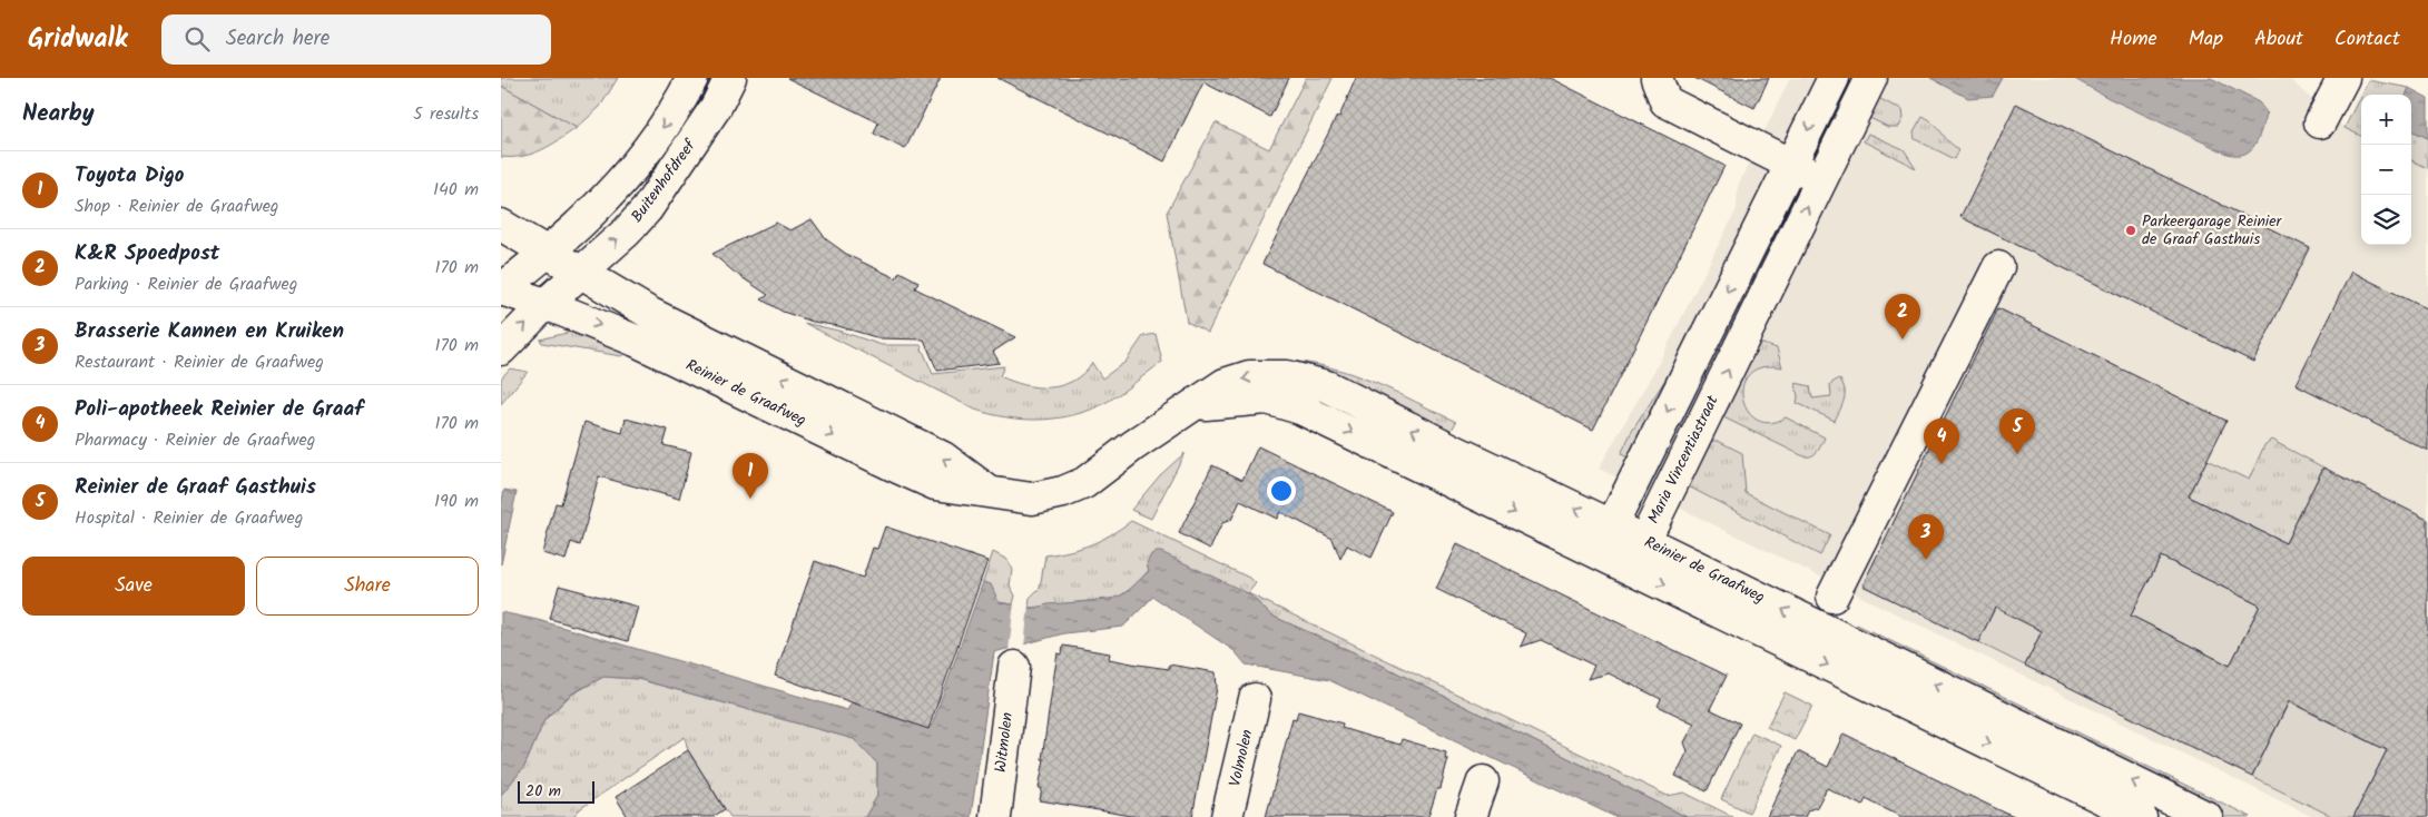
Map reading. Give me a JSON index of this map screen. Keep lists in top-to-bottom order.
{
  "streets": {
    "main road": [
      "Buitenhofdreef",
      "Reinier de Graafweg",
      "Maria Vincentiastraat",
      "Witmolen",
      "Volmolen"
    ]
  },
  "crossings": [
    ["Buitenhofdreef", "Reinier de Graafweg"],
    ["Reinier de Graafweg", "Maria Vincentiastraat"]
  ],
  "places": ["Parkeergarage Reinier de Graaf Gasthuis"],
  "scale_bar": "20 m",
  "page": {
    "header": "Gridwalk",
    "search": "Search here",
    "nav": [
      "Home",
      "Map",
      "About",
      "Contact"
    ],
    "heading": ["Nearby", "5 results"],
    "map_buttons": ["+", "−"],
    "list": [
      {
        "mark": "1",
        "name": "Toyota Digo",
        "note": "Shop · Reinier de Graafweg",
        "value": "140 m"
      },
      {
        "mark": "2",
        "name": "K&R Spoedpost",
        "note": "Parking · Reinier de Graafweg",
        "value": "170 m"
      },
      {
        "mark": "3",
        "name": "Brasserie Kannen en Kruiken",
        "note": "Restaurant · Reinier de Graafweg",
        "value": "170 m"
      },
      {
        "mark": "4",
        "name": "Poli-apotheek Reinier de Graaf",
        "note": "Pharmacy · Reinier de Graafweg",
        "value": "170 m"
      },
      {
        "mark": "5",
        "name": "Reinier de Graaf Gasthuis",
        "note": "Hospital · Reinier de Graafweg",
        "value": "190 m"
      }
    ],
    "pins": [
      "2",
      "5",
      "4",
      "1",
      "3"
    ],
    "buttons": ["Save", "Share"],
    "scale": "20 m"
  }
}
